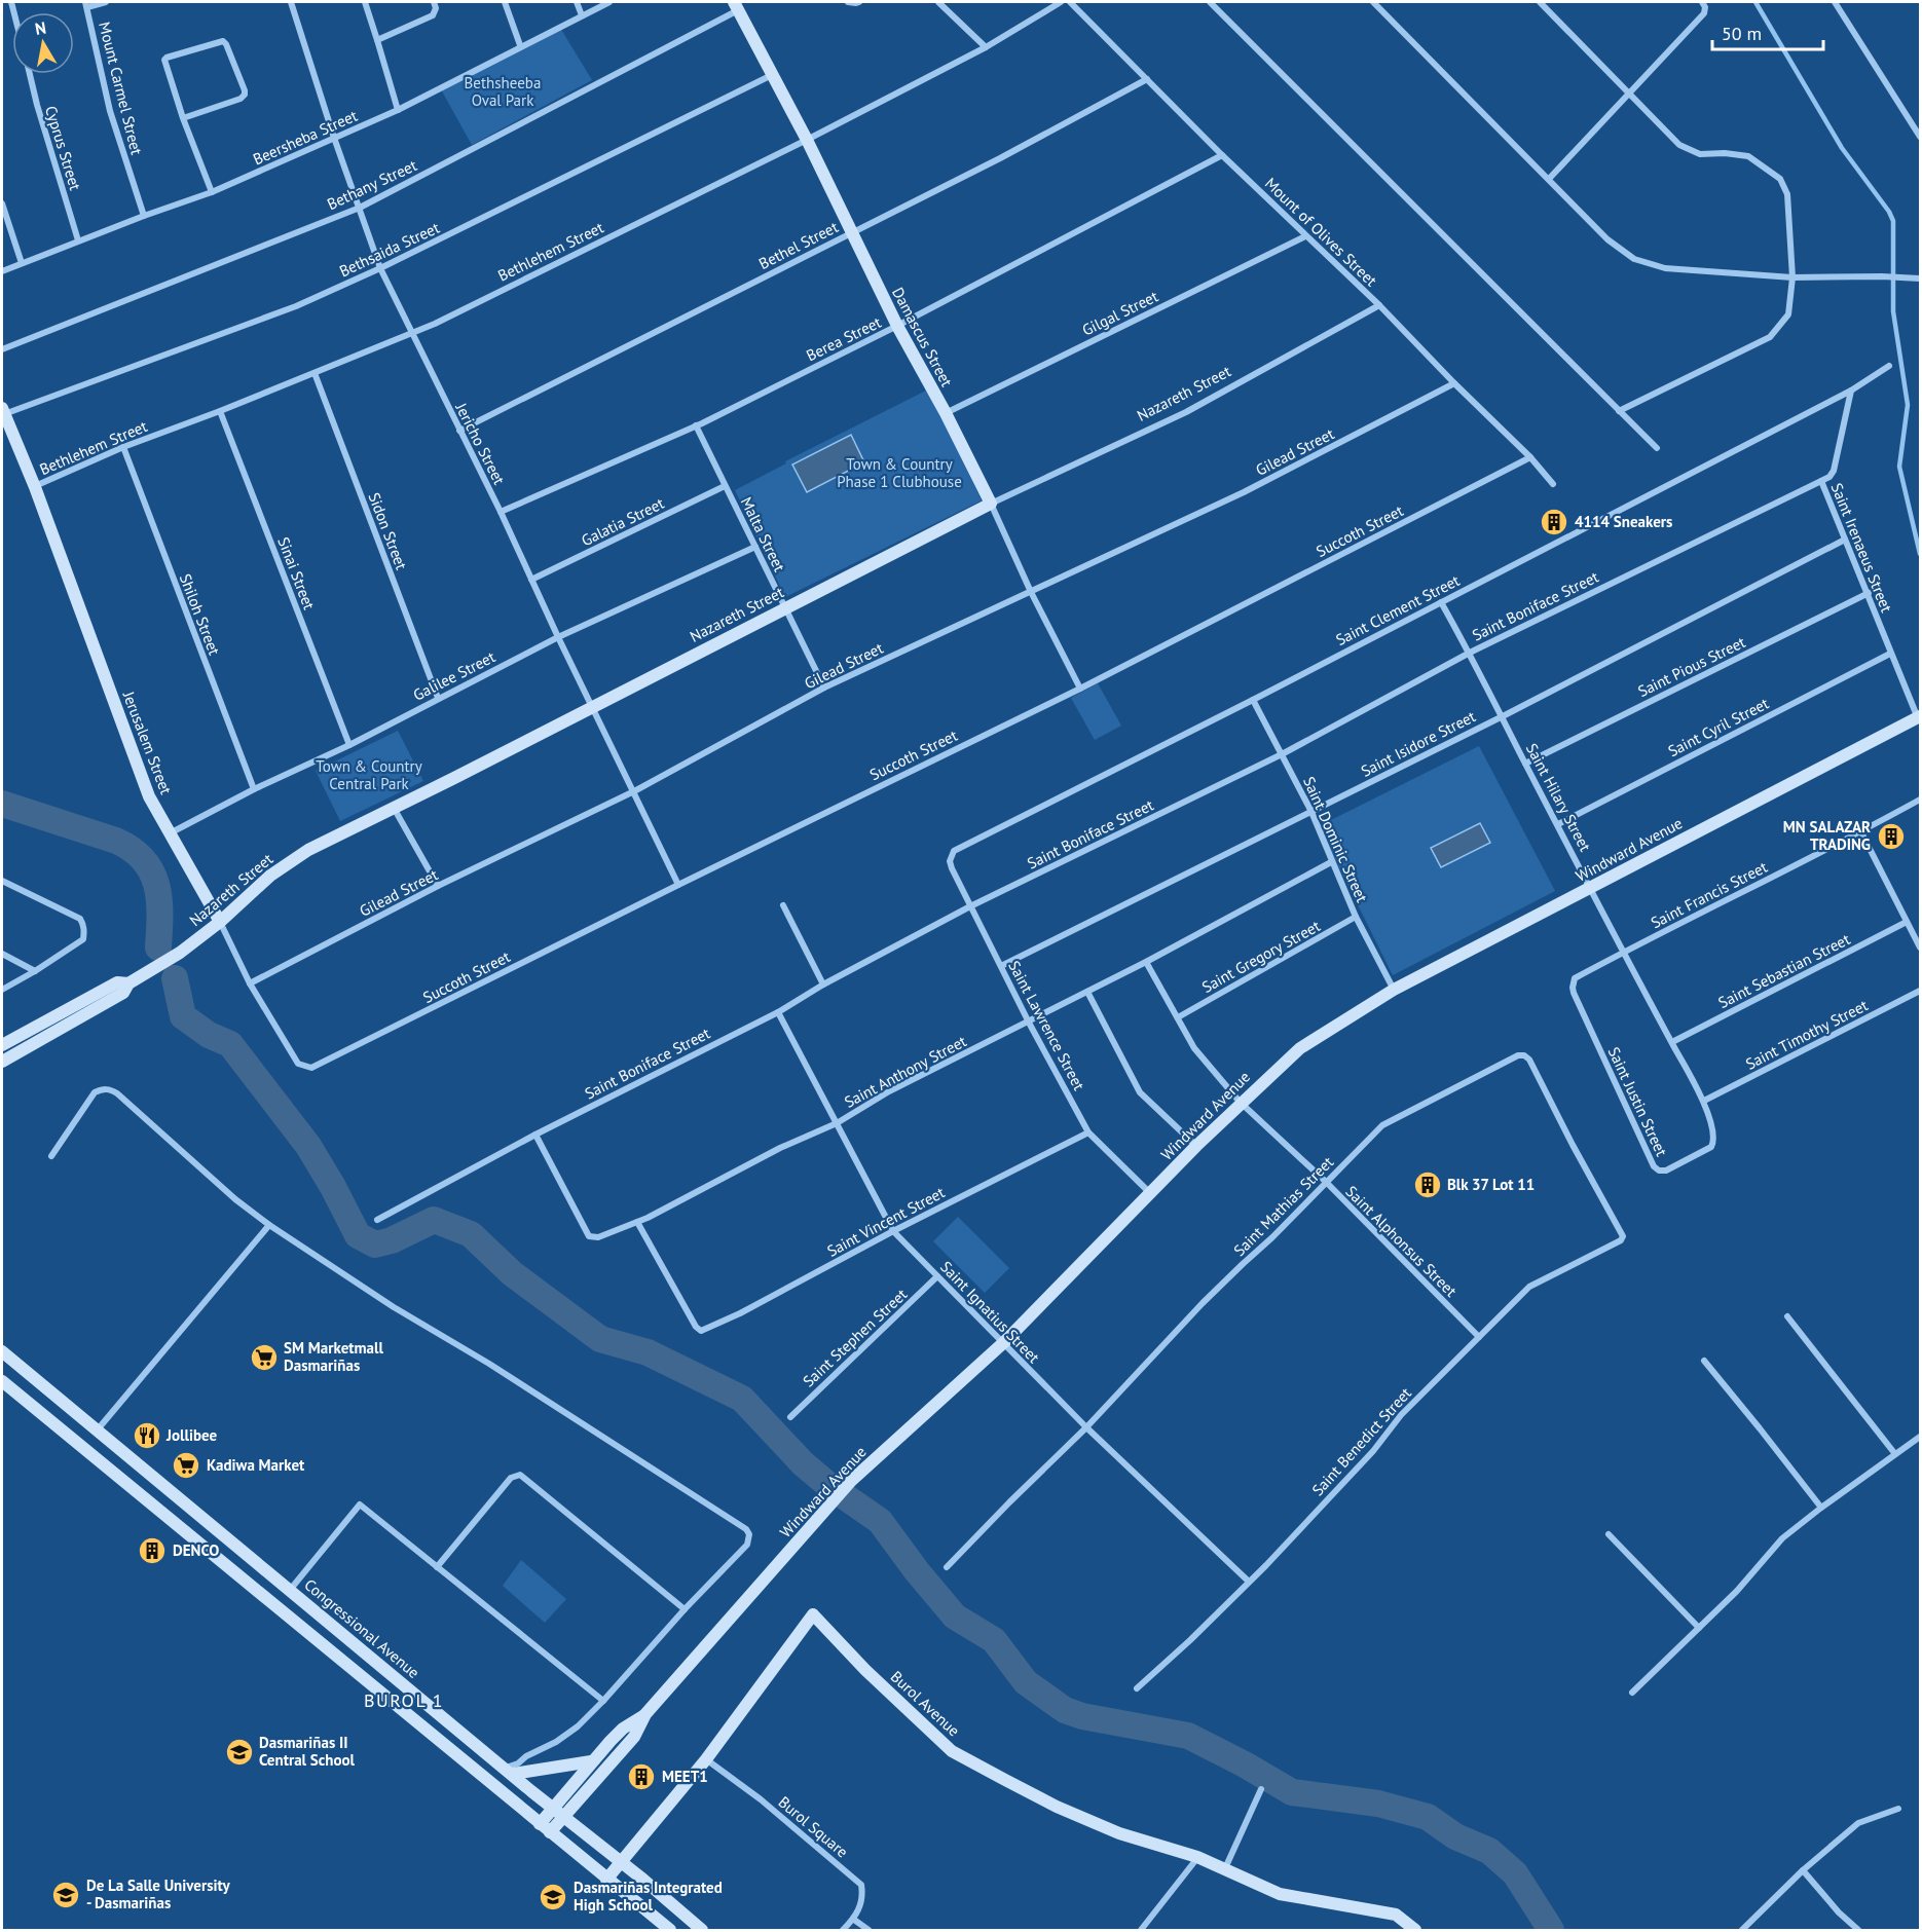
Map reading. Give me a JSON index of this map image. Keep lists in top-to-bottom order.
{
  "streets": {
    "main road": [
      "Damascus Street",
      "Nazareth Street",
      "Jerusalem Street",
      "Windward Avenue",
      "Congressional Avenue",
      "Burol Avenue"
    ],
    "street": [
      "Mount Carmel Street",
      "Beersheba Street",
      "Cyprus Street",
      "Bethany Street",
      "Mount of Olives Street",
      "Bethel Street",
      "Bethsaida Street",
      "Bethlehem Street",
      "Gilgal Street",
      "Berea Street",
      "Jericho Street",
      "Gilead Street",
      "Galatia Street",
      "Sidon Street",
      "Succoth Street",
      "Malta Street",
      "Saint Irenaeus Street",
      "Sinai Street",
      "Saint Boniface Street",
      "Saint Clement Street",
      "Shiloh Street",
      "Saint Pious Street",
      "Galilee Street",
      "Saint Cyril Street",
      "Saint Isidore Street",
      "Saint Hilary Street",
      "Saint Dominic Street",
      "Saint Francis Street",
      "Saint Gregory Street",
      "Saint Sebastian Street",
      "Saint Lawrence Street",
      "Saint Timothy Street",
      "Saint Anthony Street",
      "Saint Justin Street",
      "Saint Mathias Street",
      "Saint Vincent Street",
      "Saint Alphonsus Street",
      "Saint Ignatius Street",
      "Saint Stephen Street",
      "Saint Benedict Street",
      "Burol Square"
    ]
  },
  "crossings": [
    ["Mount Carmel Street", "Beersheba Street"],
    ["Beersheba Street", "Cyprus Street"],
    ["Beersheba Street", "Jericho Street"],
    ["Bethany Street", "Damascus Street"],
    ["Bethany Street", "Jericho Street"],
    ["Mount of Olives Street", "Bethel Street"],
    ["Mount of Olives Street", "Gilgal Street"],
    ["Mount of Olives Street", "Berea Street"],
    ["Mount of Olives Street", "Nazareth Street"],
    ["Mount of Olives Street", "Gilead Street"],
    ["Mount of Olives Street", "Succoth Street"],
    ["Bethel Street", "Damascus Street"],
    ["Bethel Street", "Jericho Street"],
    ["Bethsaida Street", "Damascus Street"],
    ["Bethsaida Street", "Jericho Street"],
    ["Bethsaida Street", "Jerusalem Street"],
    ["Bethlehem Street", "Damascus Street"],
    ["Bethlehem Street", "Jericho Street"],
    ["Bethlehem Street", "Sidon Street"],
    ["Bethlehem Street", "Sinai Street"],
    ["Bethlehem Street", "Shiloh Street"],
    ["Bethlehem Street", "Jerusalem Street"],
    ["Gilgal Street", "Damascus Street"],
    ["Damascus Street", "Berea Street"],
    ["Damascus Street", "Nazareth Street"],
    ["Damascus Street", "Gilead Street"],
    ["Damascus Street", "Succoth Street"],
    ["Berea Street", "Jericho Street"],
    ["Berea Street", "Malta Street"],
    ["Nazareth Street", "Jericho Street"],
    ["Nazareth Street", "Malta Street"],
    ["Nazareth Street", "Jerusalem Street"],
    ["Jericho Street", "Gilead Street"],
    ["Jericho Street", "Galatia Street"],
    ["Jericho Street", "Succoth Street"],
    ["Jericho Street", "Galilee Street"],
    ["Gilead Street", "Malta Street"],
    ["Gilead Street", "Jerusalem Street"],
    ["Galatia Street", "Malta Street"],
    ["Sidon Street", "Galilee Street"],
    ["Succoth Street", "Jerusalem Street"],
    ["Malta Street", "Galilee Street"],
    ["Saint Irenaeus Street", "Saint Boniface Street"],
    ["Saint Irenaeus Street", "Saint Clement Street"],
    ["Saint Irenaeus Street", "Saint Pious Street"],
    ["Saint Irenaeus Street", "Saint Cyril Street"],
    ["Saint Irenaeus Street", "Saint Isidore Street"],
    ["Saint Irenaeus Street", "Windward Avenue"],
    ["Sinai Street", "Galilee Street"],
    ["Saint Boniface Street", "Saint Hilary Street"],
    ["Saint Boniface Street", "Saint Dominic Street"],
    ["Saint Boniface Street", "Saint Lawrence Street"],
    ["Saint Boniface Street", "Saint Anthony Street"],
    ["Saint Boniface Street", "Saint Ignatius Street"],
    ["Saint Clement Street", "Saint Hilary Street"],
    ["Saint Clement Street", "Saint Dominic Street"],
    ["Saint Clement Street", "Saint Lawrence Street"],
    ["Shiloh Street", "Galilee Street"],
    ["Saint Pious Street", "Saint Hilary Street"],
    ["Galilee Street", "Jerusalem Street"],
    ["Saint Cyril Street", "Saint Hilary Street"],
    ["Saint Isidore Street", "Saint Hilary Street"],
    ["Saint Isidore Street", "Saint Dominic Street"],
    ["Saint Isidore Street", "Saint Lawrence Street"],
    ["Saint Hilary Street", "Windward Avenue"],
    ["Saint Hilary Street", "Saint Francis Street"],
    ["Saint Hilary Street", "Saint Sebastian Street"],
    ["Saint Hilary Street", "Saint Timothy Street"],
    ["Saint Hilary Street", "Saint Justin Street"],
    ["Saint Dominic Street", "Windward Avenue"],
    ["Saint Dominic Street", "Saint Gregory Street"],
    ["Saint Dominic Street", "Saint Anthony Street"],
    ["Windward Avenue", "Saint Lawrence Street"],
    ["Windward Avenue", "Saint Alphonsus Street"],
    ["Windward Avenue", "Saint Ignatius Street"],
    ["Windward Avenue", "Congressional Avenue"],
    ["Saint Francis Street", "Saint Justin Street"],
    ["Saint Gregory Street", "Saint Alphonsus Street"],
    ["Saint Lawrence Street", "Saint Anthony Street"],
    ["Saint Lawrence Street", "Saint Vincent Street"],
    ["Saint Anthony Street", "Saint Vincent Street"],
    ["Saint Anthony Street", "Saint Alphonsus Street"],
    ["Saint Anthony Street", "Saint Ignatius Street"],
    ["Saint Mathias Street", "Saint Alphonsus Street"],
    ["Saint Mathias Street", "Saint Ignatius Street"],
    ["Saint Mathias Street", "Saint Benedict Street"],
    ["Saint Vincent Street", "Saint Ignatius Street"],
    ["Saint Alphonsus Street", "Saint Benedict Street"],
    ["Saint Ignatius Street", "Saint Stephen Street"],
    ["Saint Ignatius Street", "Saint Benedict Street"],
    ["Congressional Avenue", "Burol Avenue"],
    ["Burol Avenue", "Burol Square"]
  ],
  "districts": ["BUROL 1"],
  "parks": ["Bethsheeba Oval Park", "Town & Country Phase 1 Clubhouse", "Town & Country Central Park"],
  "places": {
    "building": [
      "4114 Sneakers",
      "MN SALAZAR TRADING",
      "Blk 37 Lot 11",
      "DENCO",
      "MEET1"
    ],
    "supermarket": ["SM Marketmall Dasmariñas", "Kadiwa Market"],
    "restaurant": ["Jollibee"],
    "school or university": ["Dasmariñas II Central School", "De La Salle University - Dasmariñas", "Dasmariñas Integrated High School"]
  },
  "scale_bar": "50 m",
  "north": "top"
}
